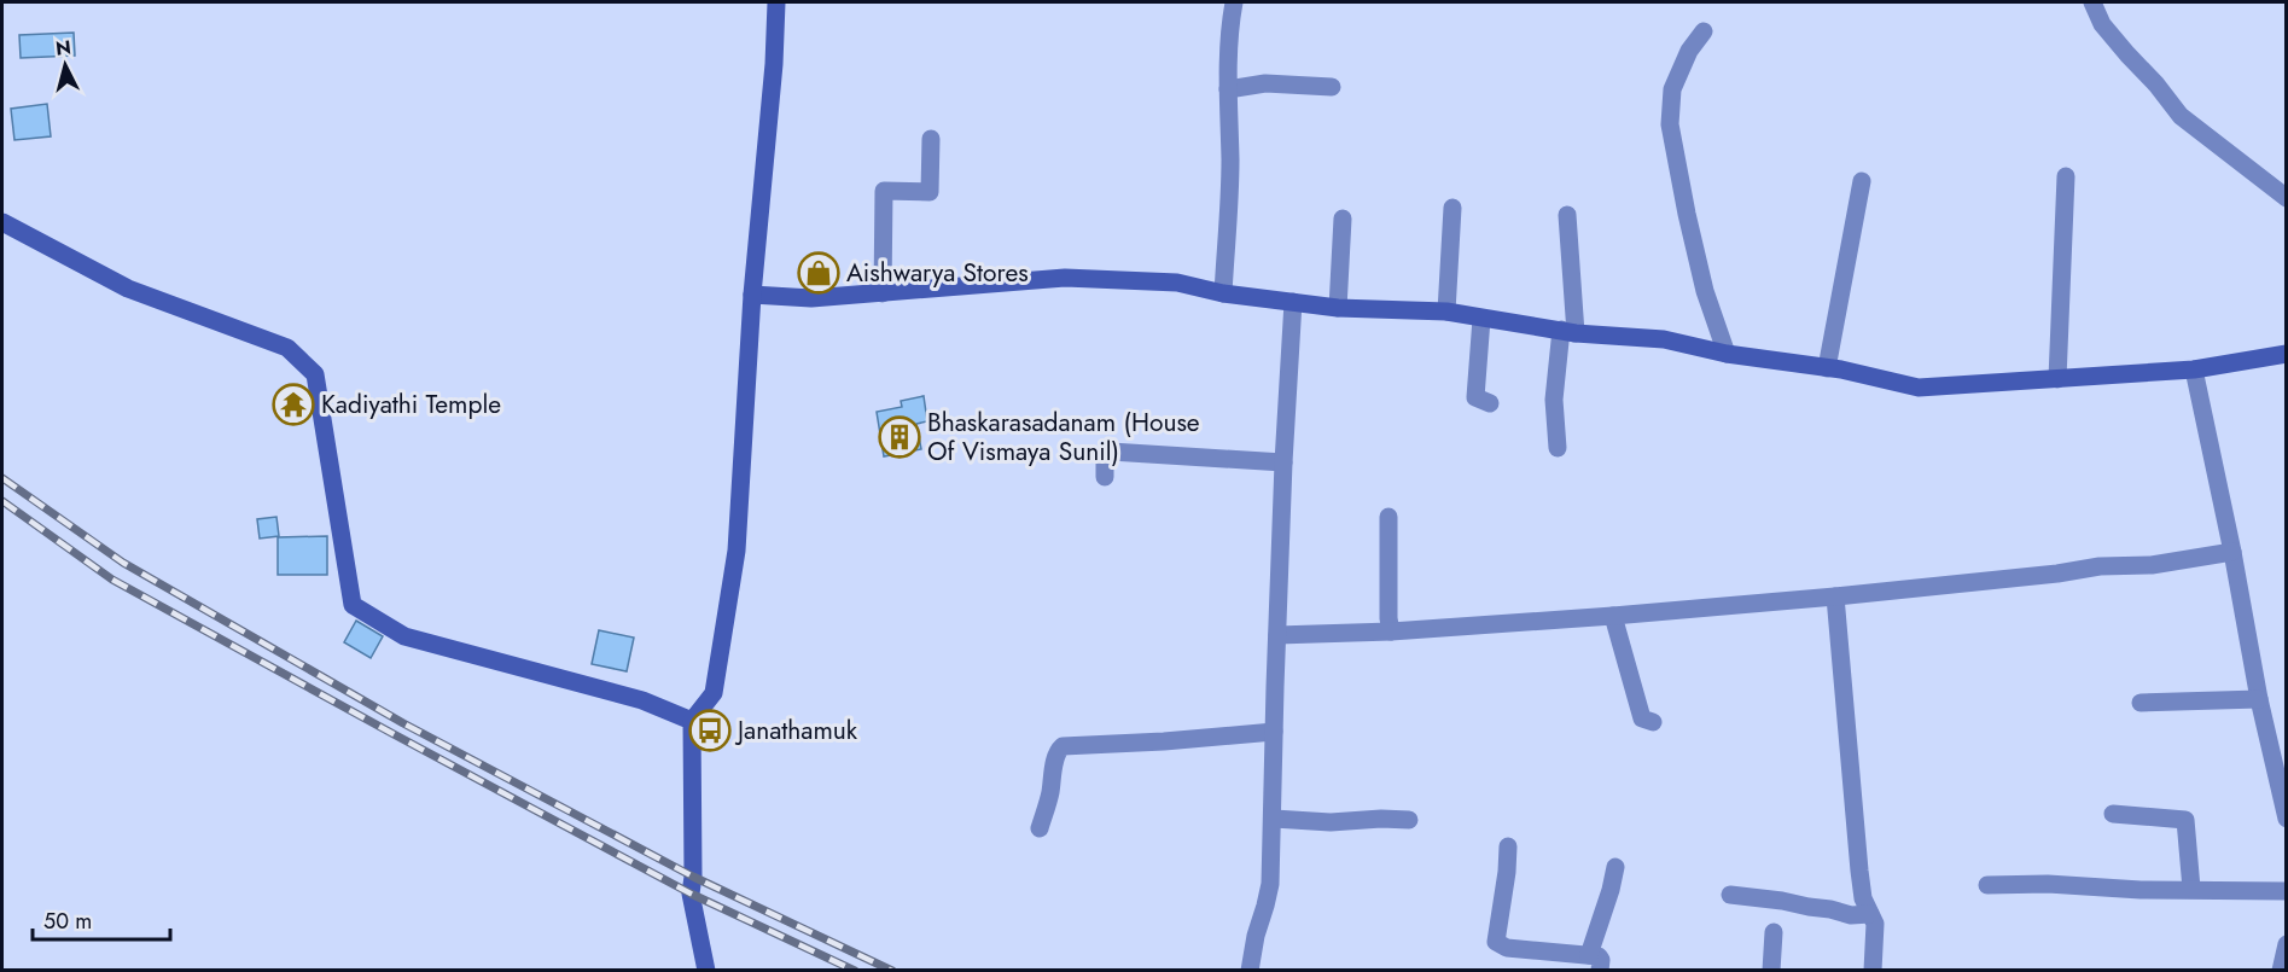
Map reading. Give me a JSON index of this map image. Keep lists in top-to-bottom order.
{
  "places": {
    "shop": ["Aishwarya Stores"],
    "temple": ["Kadiyathi Temple"],
    "building": ["Bhaskarasadanam (House Of Vismaya Sunil)"],
    "bus stop": ["Janathamuk"]
  },
  "scale_bar": "50 m",
  "north": "top"
}
